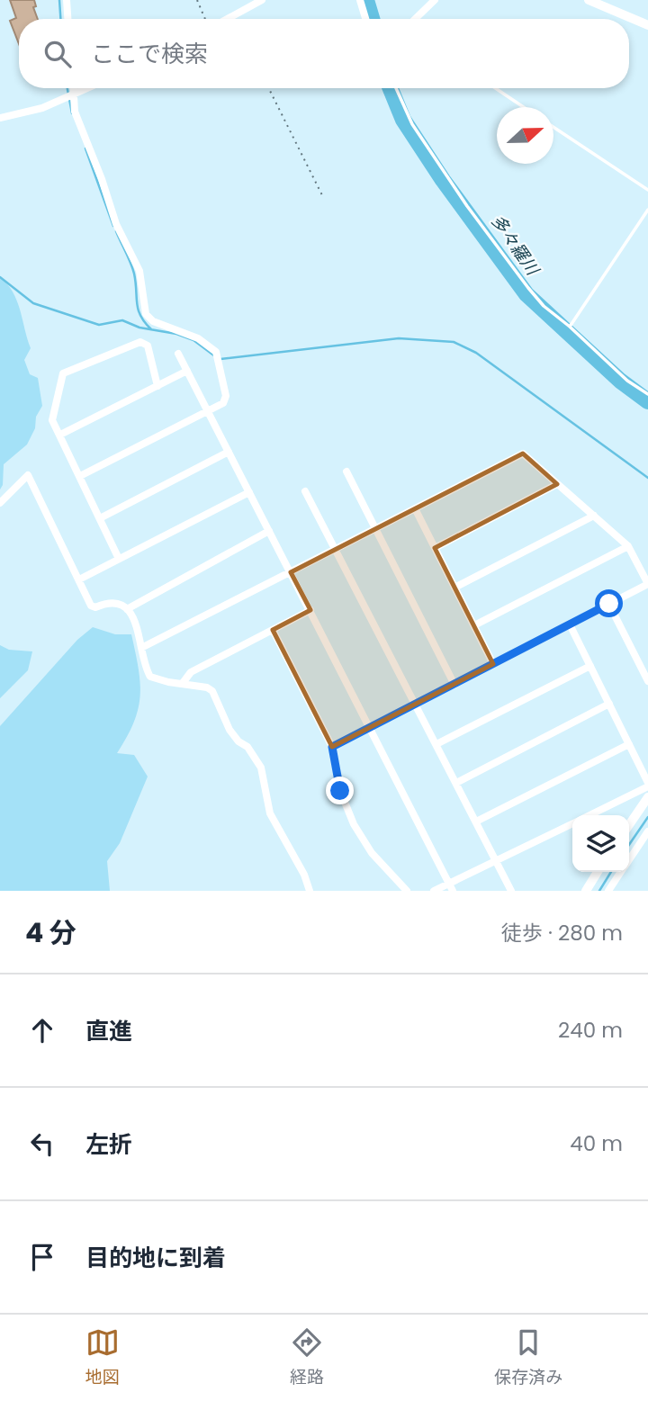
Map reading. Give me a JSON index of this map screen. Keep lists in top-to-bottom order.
{
  "water": ["多々羅川"],
  "north": "right",
  "page": {
    "search": "ここで検索",
    "heading": ["4 分", "徒歩 · 280 m"],
    "list": [
      ["直進", "240 m"],
      ["左折", "40 m"],
      "目的地に到着"
    ],
    "nav": ["地図", "経路", "保存済み"]
  }
}
